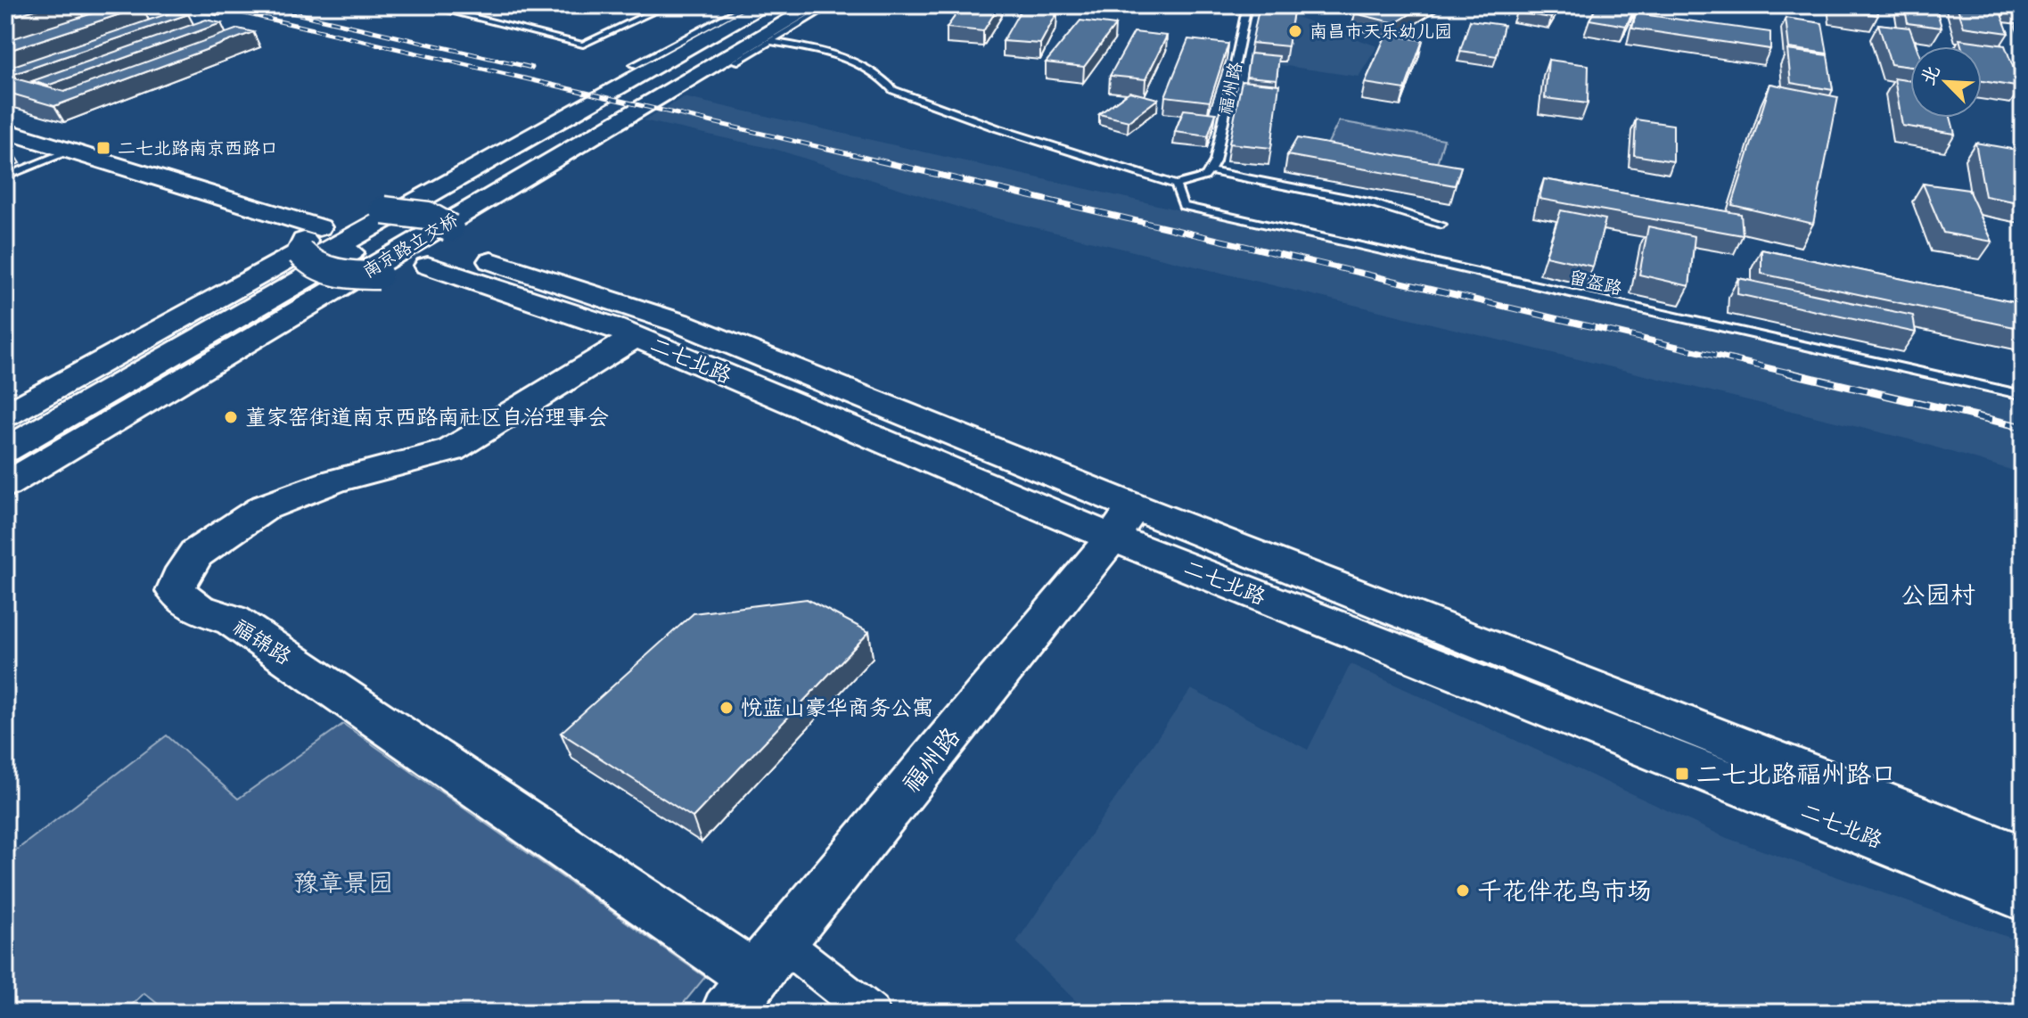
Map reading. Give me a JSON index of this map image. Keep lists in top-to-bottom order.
{
  "streets": {
    "main road": [
      "福州路",
      "南京路立交桥",
      "二七北路",
      "福锦路"
    ],
    "lane": ["留盔路"]
  },
  "crossings": [
    ["福州路", "二七北路"],
    ["福州路", "福锦路"],
    ["二七北路", "福锦路"]
  ],
  "districts": ["公园村"],
  "parks": ["豫章景园"],
  "places": {
    "other": [
      "南昌市天乐幼儿园",
      "董家窑街道南京西路南社区自治理事会",
      "悦蓝山豪华商务公寓",
      "千花伴花鸟市场"
    ],
    "transit": ["二七北路南京西路口", "二七北路福州路口"]
  },
  "north": "top left"
}
